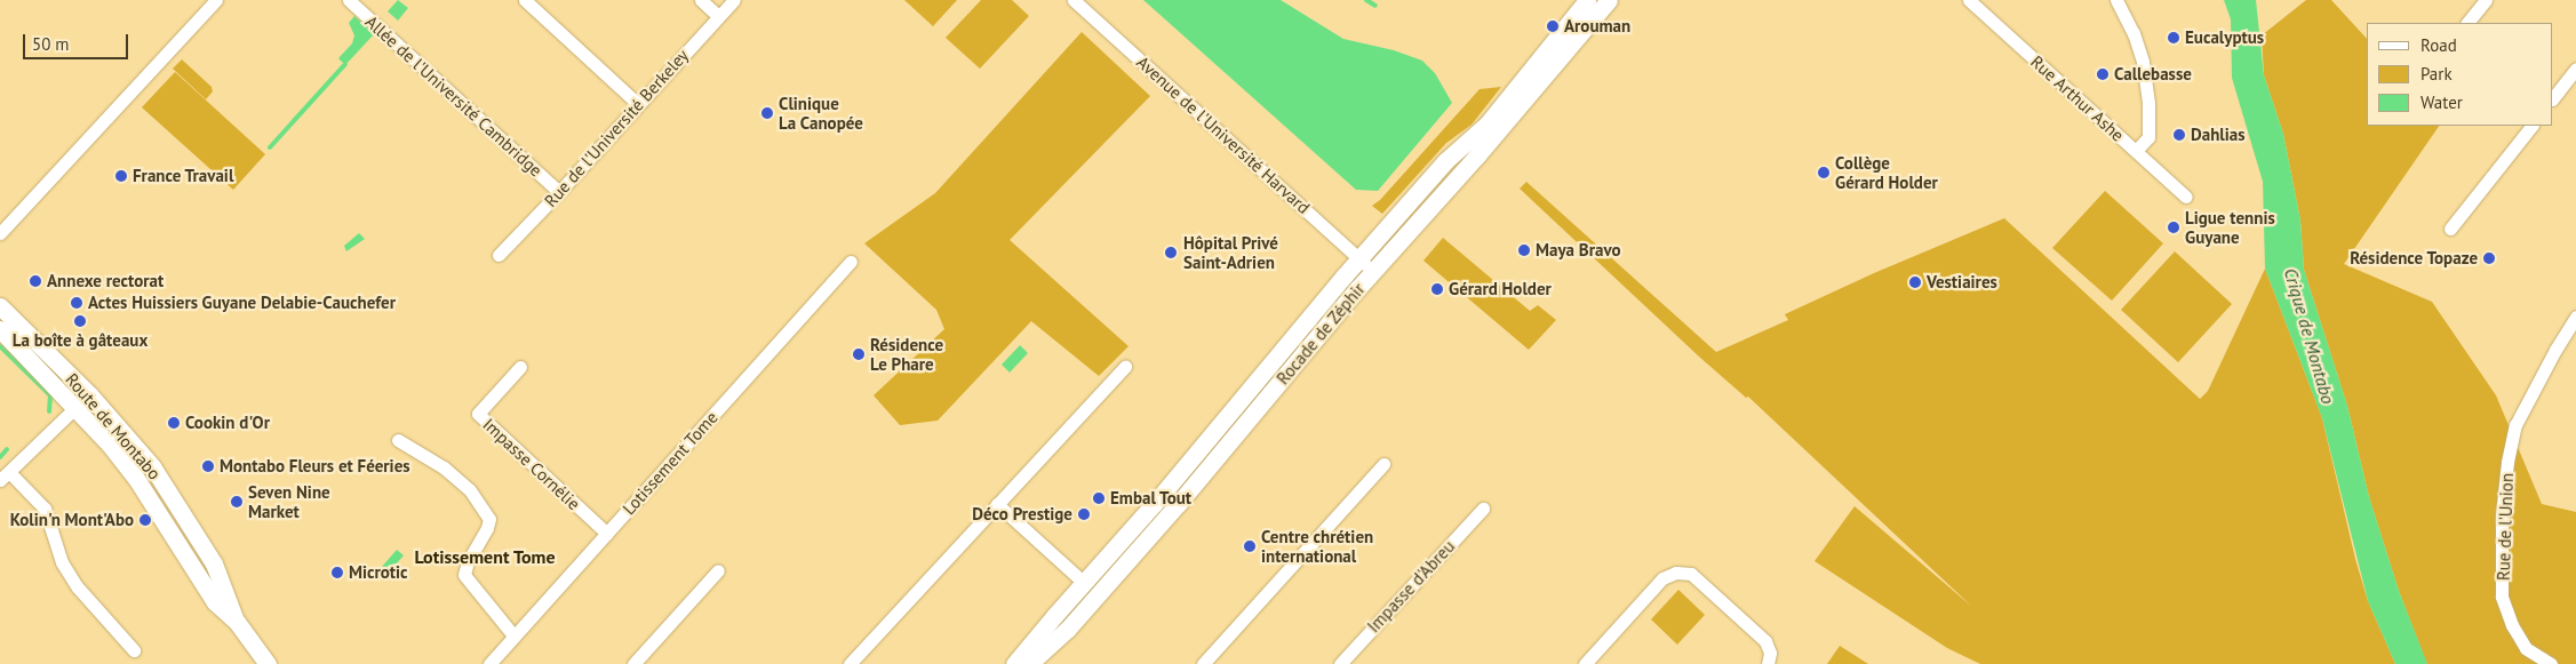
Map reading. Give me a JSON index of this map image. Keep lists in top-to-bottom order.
{
  "streets": {
    "main road": ["Rocade de Zéphir", "Route de Montabo"],
    "street": [
      "Allée de l'Université Cambridge",
      "Rue Arthur Ashe",
      "Rue de l'Université Berkeley",
      "Avenue de l'Université Harvard",
      "Lotissement Tome",
      "Impasse Cornélie",
      "Rue de l'Union",
      "Impasse d'Abreu"
    ]
  },
  "crossings": [
    ["Allée de l'Université Cambridge", "Rue de l'Université Berkeley"],
    ["Avenue de l'Université Harvard", "Rocade de Zéphir"],
    ["Lotissement Tome", "Impasse Cornélie"]
  ],
  "districts": ["Lotissement Tome"],
  "water": ["Crique de Montabo"],
  "places": [
    "Arouman",
    "Eucalyptus",
    "Callebasse",
    "Clinique La Canopée",
    "Dahlias",
    "Collège Gérard Holder",
    "France Travail",
    "Ligue tennis Guyane",
    "Maya Bravo",
    "Hôpital Privé Saint-Adrien",
    "Résidence Topaze",
    "Annexe rectorat",
    "Vestiaires",
    "Gérard Holder",
    "Actes Huissiers Guyane Delabie-Cauchefer",
    "La boîte à gâteaux",
    "Résidence Le Phare",
    "Cookin d'Or",
    "Montabo Fleurs et Féeries",
    "Embal Tout",
    "Seven Nine Market",
    "Déco Prestige",
    "Kolin'n Mont'Abo",
    "Centre chrétien international",
    "Microtic"
  ],
  "legend": ["Road", "Park", "Water"],
  "scale_bar": "50 m"
}
